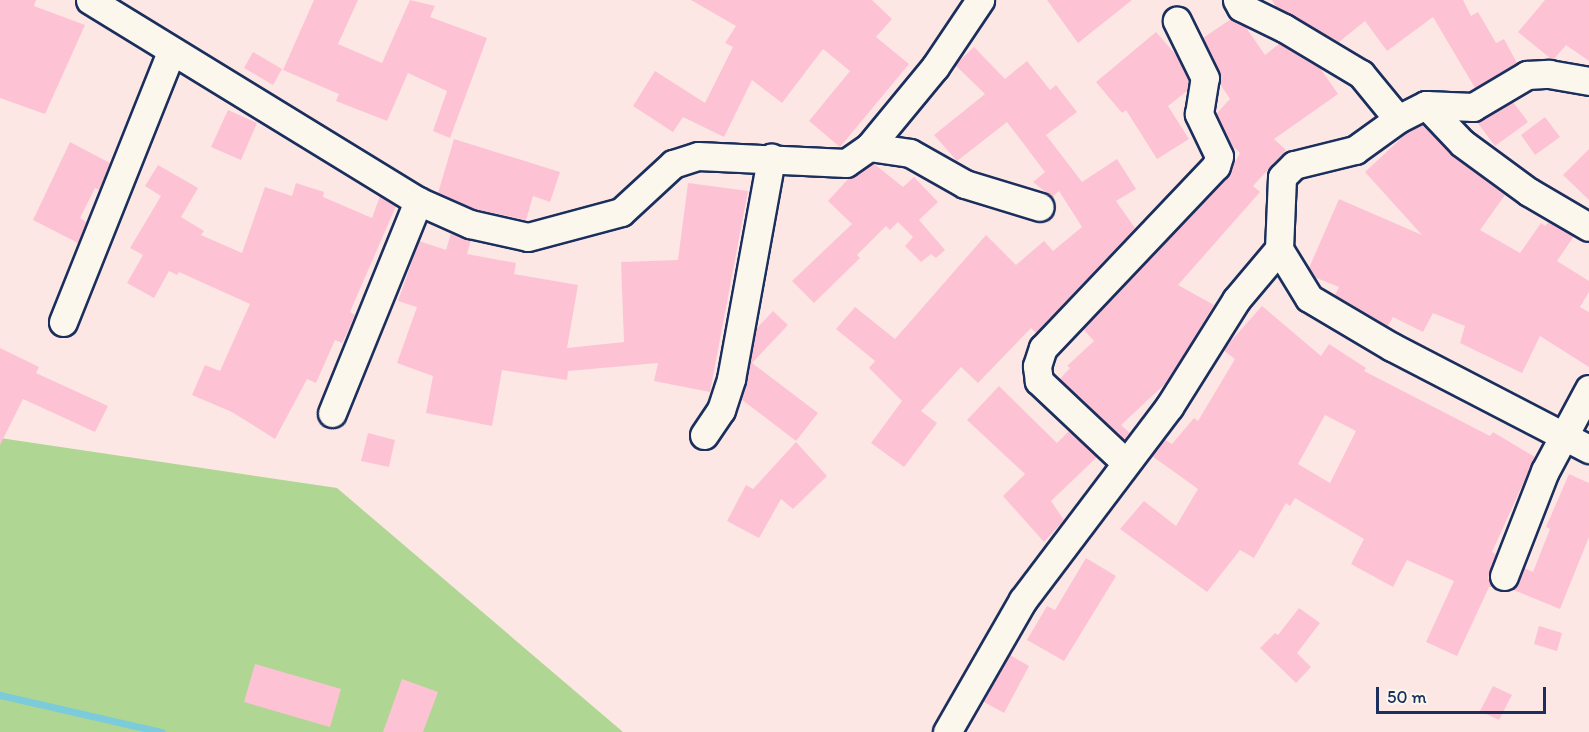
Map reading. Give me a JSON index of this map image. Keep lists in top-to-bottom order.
{
  "scale_bar": "50 m"
}
